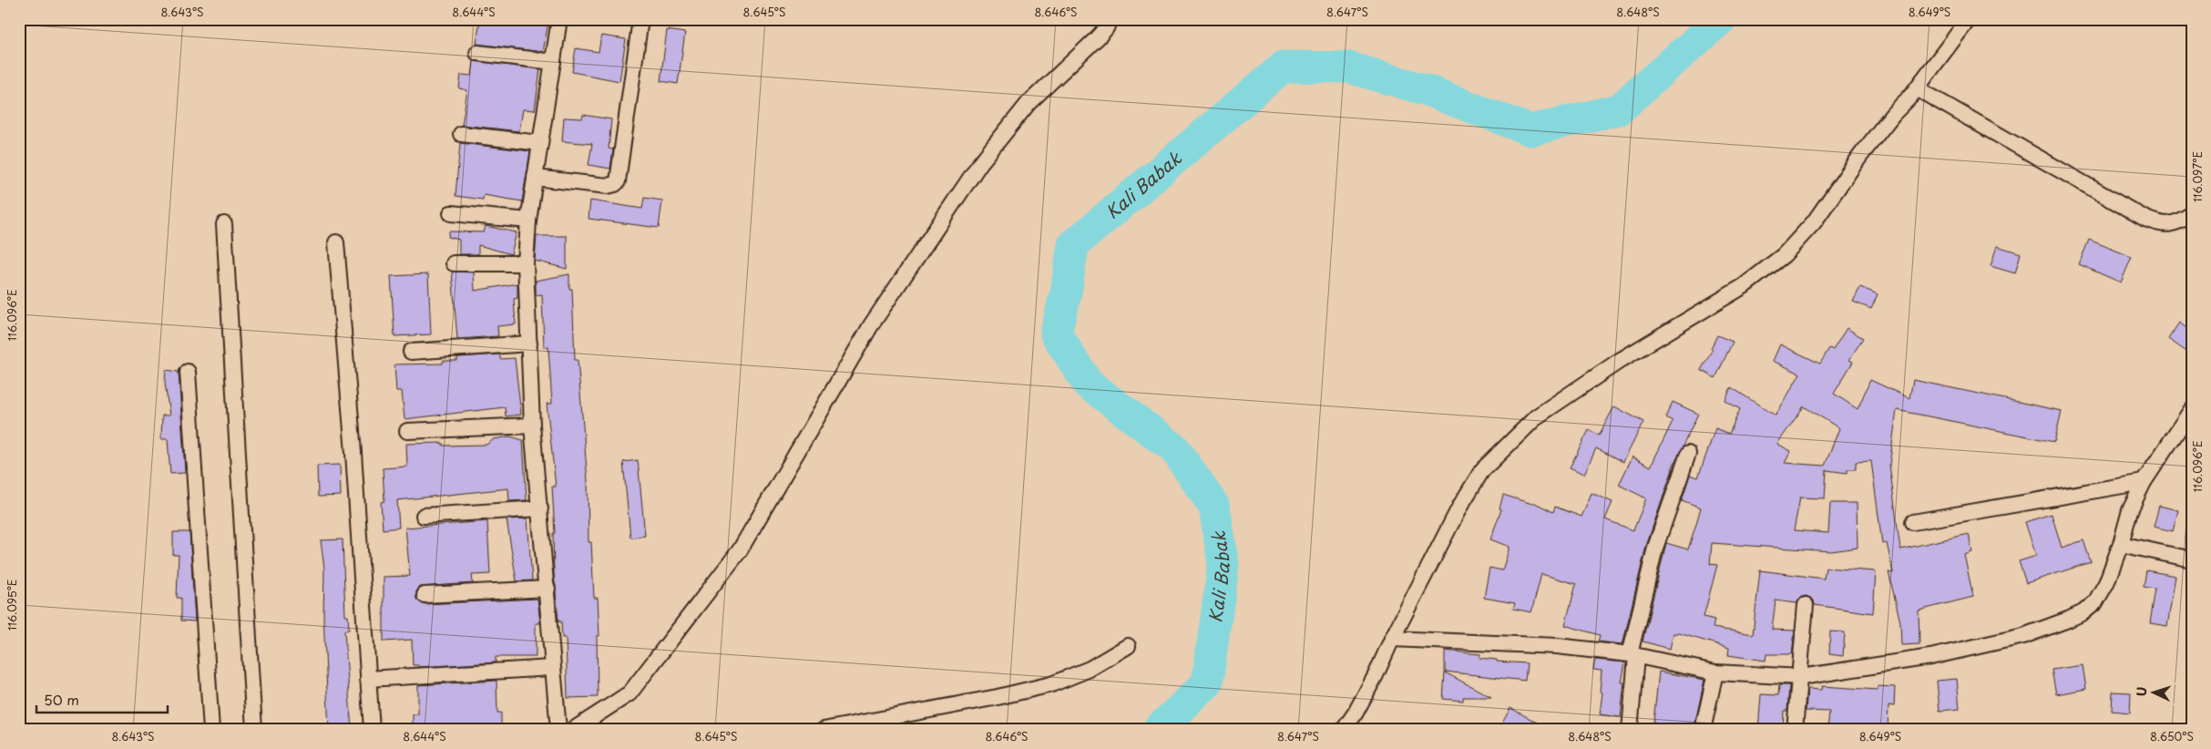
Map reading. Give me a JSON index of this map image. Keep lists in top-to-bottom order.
{
  "water": ["Kali Babak"],
  "scale_bar": "50 m",
  "north": "left",
  "coordinates": [
    "8.643°S",
    "8.644°S",
    "8.645°S",
    "8.646°S",
    "8.647°S",
    "8.648°S",
    "8.649°S",
    "116.097°E",
    "116.096°E",
    "116.095°E",
    "8.650°S"
  ]
}
